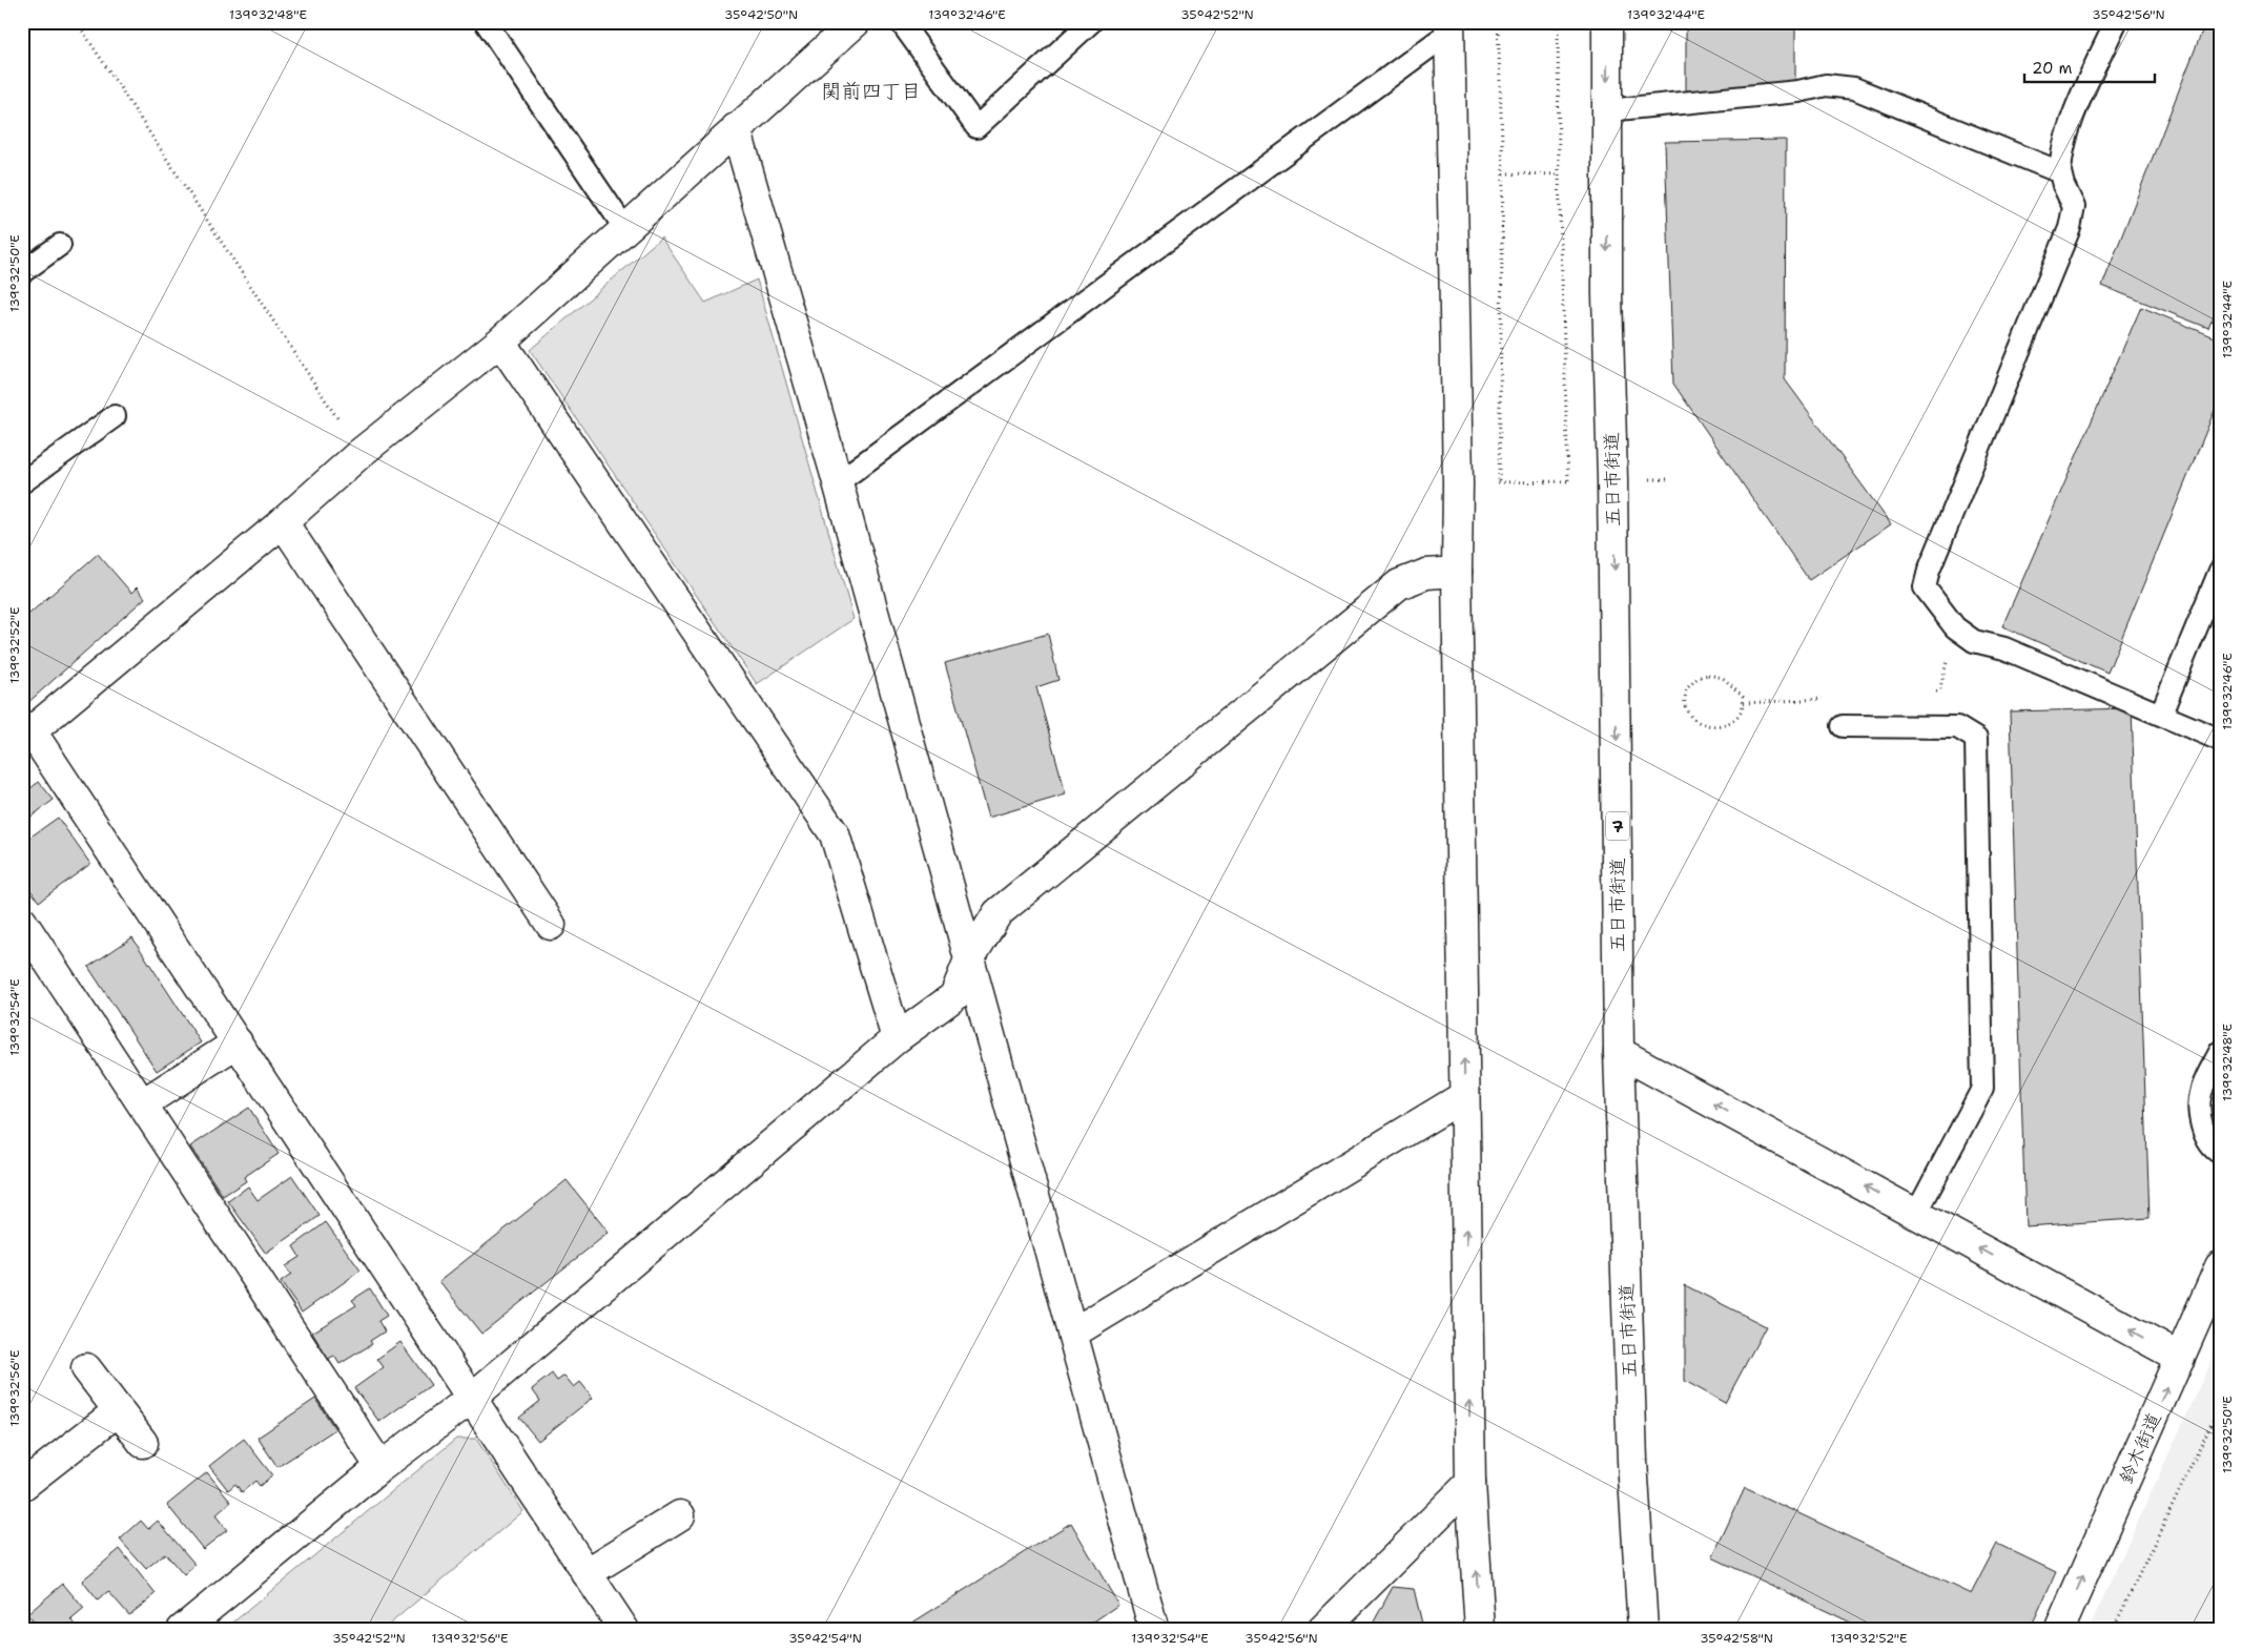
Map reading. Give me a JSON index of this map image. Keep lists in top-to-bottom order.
{
  "streets": {
    "street": ["五日市街道", "7", "鈴木街道"]
  },
  "one_way": ["鈴木街道"],
  "districts": ["関前四丁目"],
  "scale_bar": "20 m",
  "coordinates": [
    "139°32'48\"E",
    "35°42'50\"N",
    "139°32'46\"E",
    "35°42'52\"N",
    "139°32'44\"E",
    "35°42'56\"N",
    "139°32'50\"E",
    "139°32'52\"E",
    "139°32'54\"E",
    "139°32'56\"E",
    "35°42'54\"N",
    "35°42'58\"N"
  ]
}
